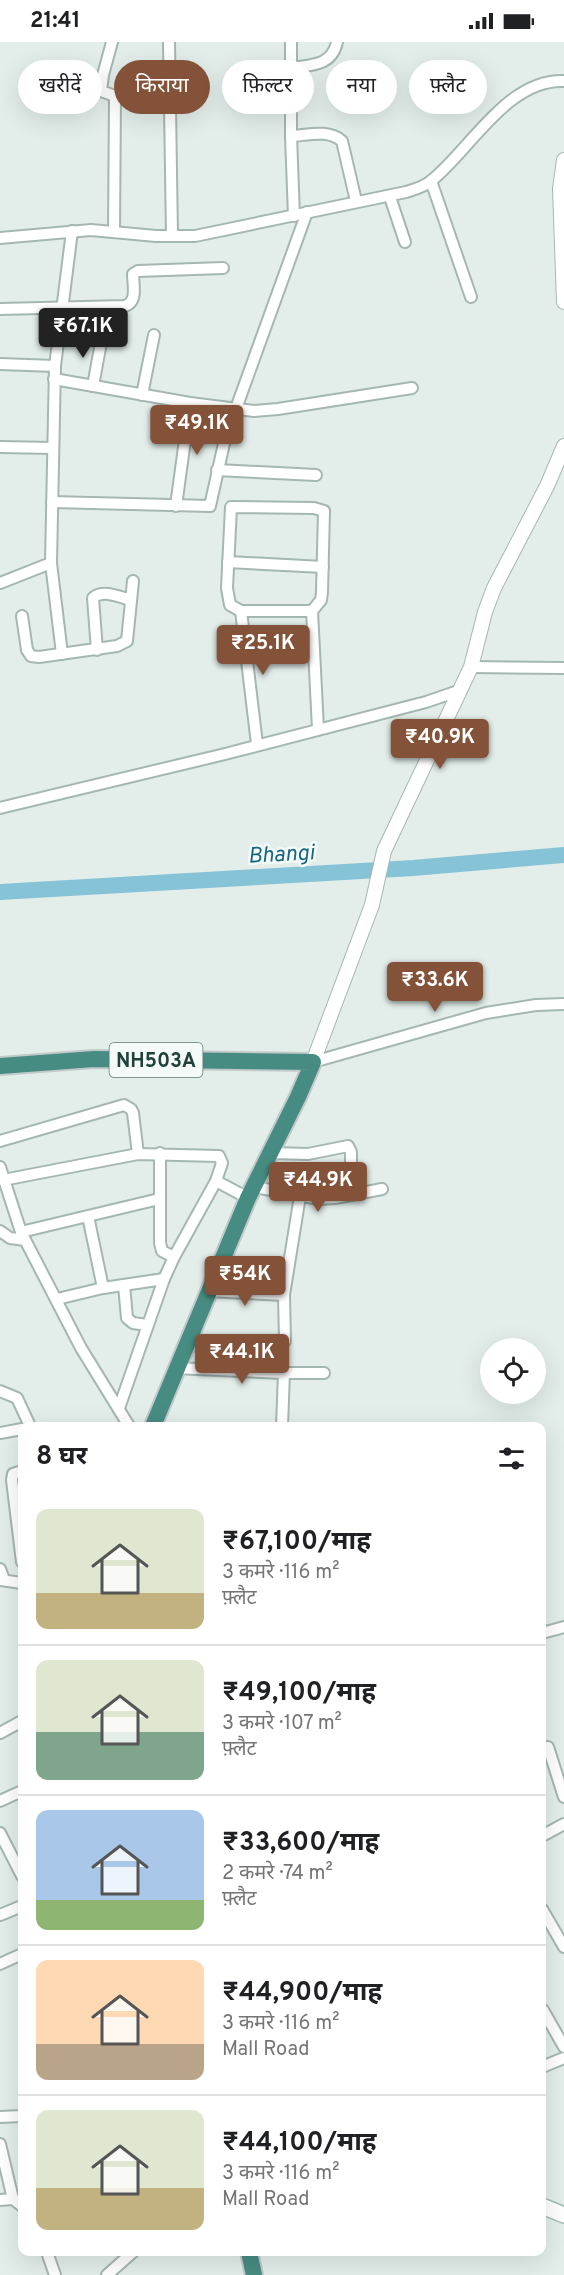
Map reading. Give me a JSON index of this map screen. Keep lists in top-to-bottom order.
{
  "streets": {
    "highway": ["NH503A"]
  },
  "water": ["Bhangi"],
  "page": {
    "status": "21:41",
    "chip": [
      "खरीदें",
      "किराया",
      "फ़िल्टर",
      "नया",
      "फ़्लैट"
    ],
    "price": [
      "₹67.1K",
      "₹49.1K",
      "₹25.1K",
      "₹40.9K",
      "₹33.6K",
      "₹44.9K",
      "₹54K",
      "₹44.1K"
    ],
    "heading": "8 घर",
    "list": [
      {
        "name": "₹67,100/माह",
        "note": "3 कमरे · 116 m² · फ़्लैट"
      },
      {
        "name": "₹49,100/माह",
        "note": "3 कमरे · 107 m² · फ़्लैट"
      },
      {
        "name": "₹33,600/माह",
        "note": "2 कमरे · 74 m² · फ़्लैट"
      },
      {
        "name": "₹44,900/माह",
        "note": "3 कमरे · 116 m² · Mall Road"
      },
      {
        "name": "₹44,100/माह",
        "note": "3 कमरे · 116 m² · Mall Road"
      }
    ]
  }
}
